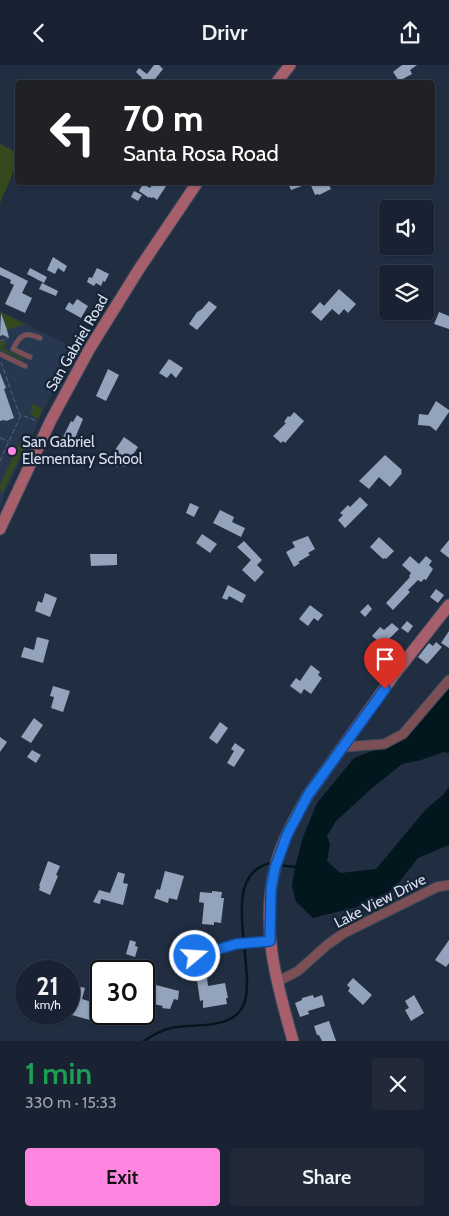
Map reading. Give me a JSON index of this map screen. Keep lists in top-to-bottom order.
{
  "streets": {
    "street": ["San Gabriel Road", "Lake View Drive"]
  },
  "places": ["San Gabriel Elementary School"],
  "page": {
    "header": "Drivr",
    "turn": ["70 m", "Santa Rosa Road"],
    "speed": "21 km/h",
    "limit": "30",
    "heading": ["1 min", "330 m · 15:33"],
    "buttons": ["Exit", "Share"]
  }
}
